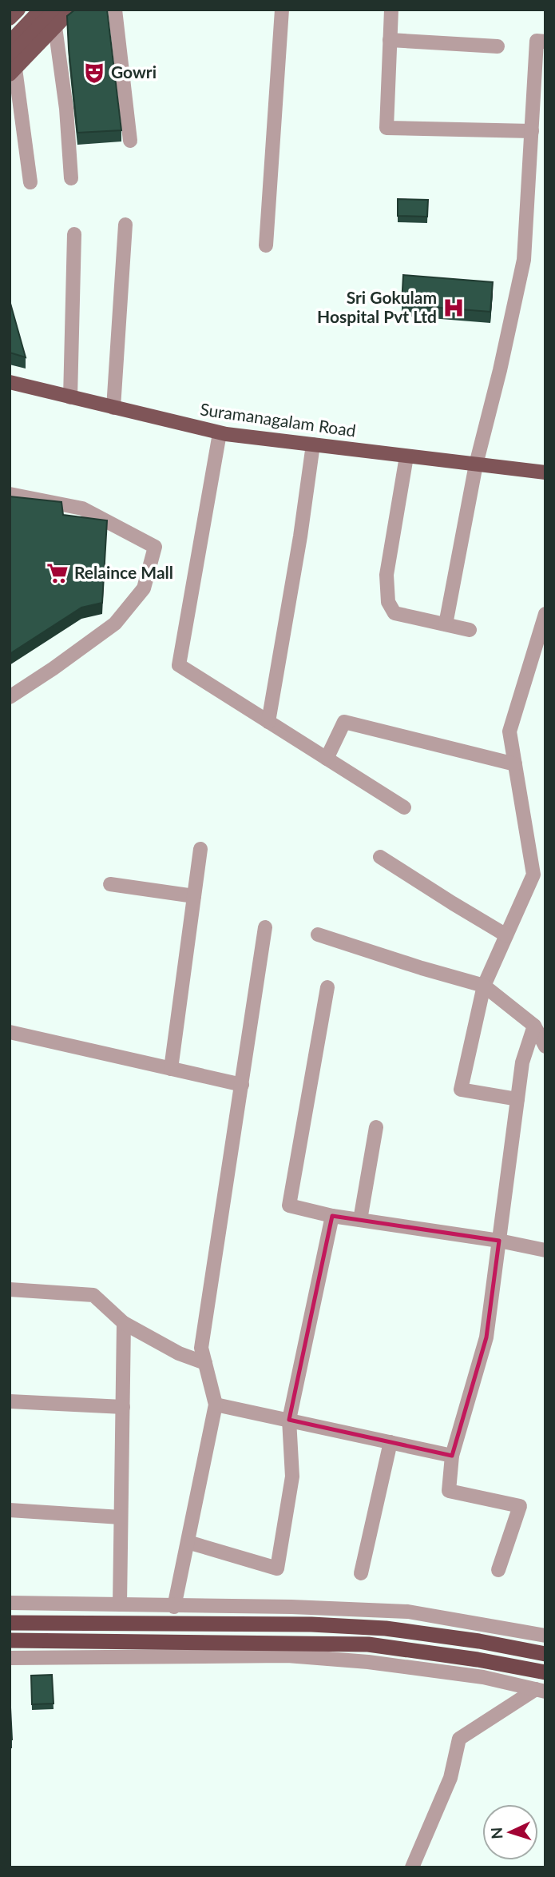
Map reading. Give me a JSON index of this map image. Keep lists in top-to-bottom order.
{
  "streets": {
    "main road": ["Suramanagalam Road"]
  },
  "places": {
    "theatre": ["Gowri"],
    "hospital": ["Sri Gokulam Hospital Pvt Ltd"],
    "supermarket": ["Relaince Mall"]
  },
  "north": "left"
}
